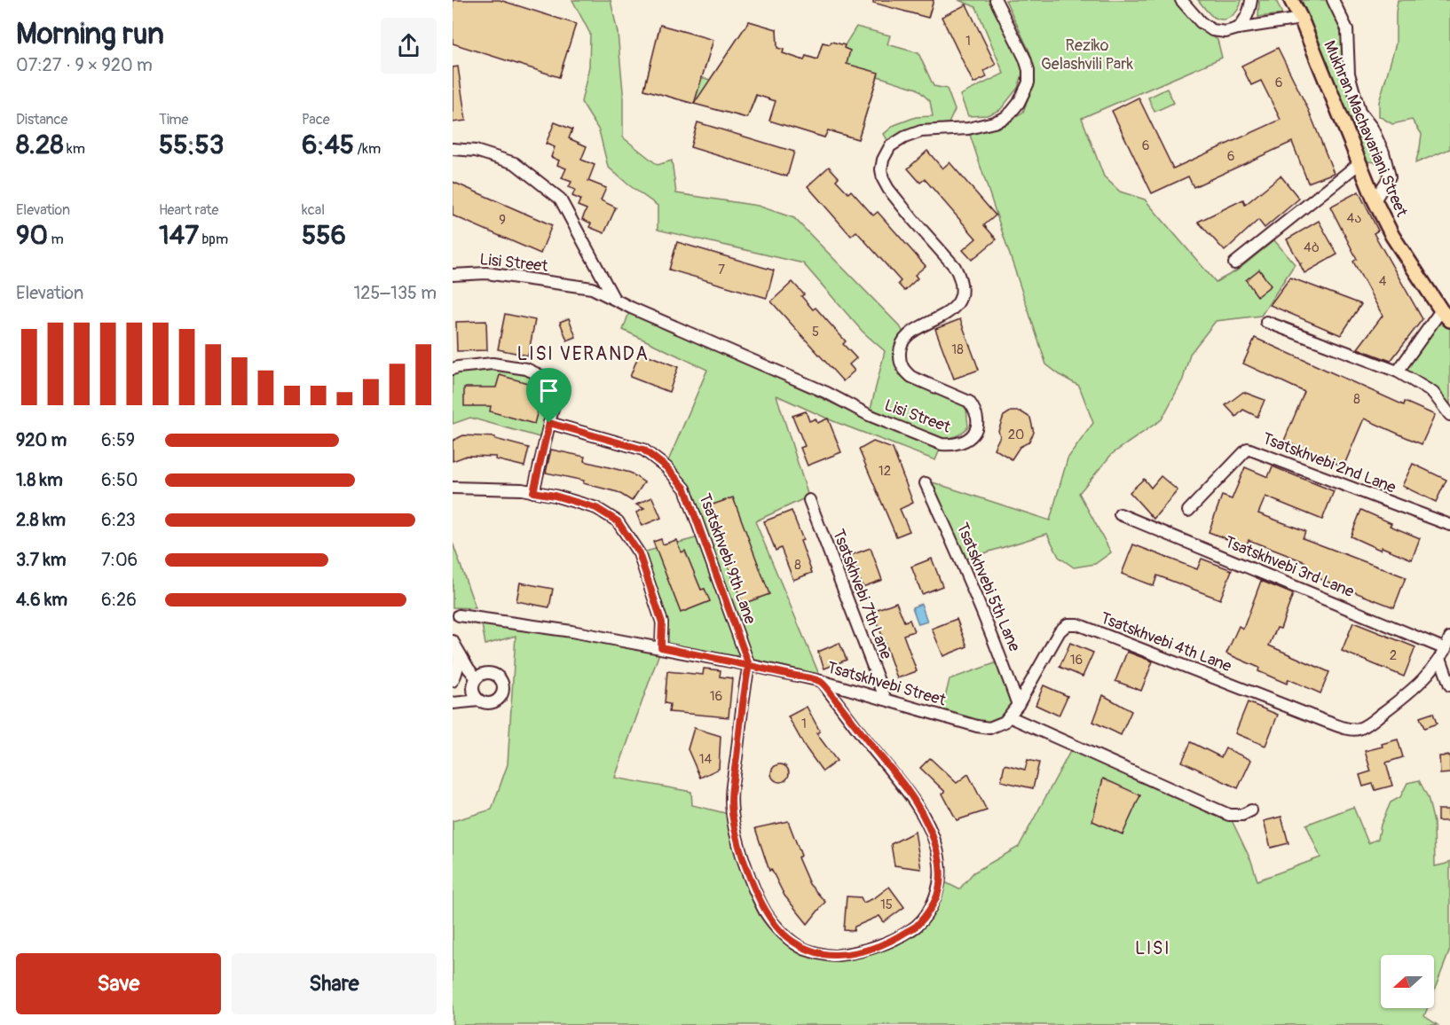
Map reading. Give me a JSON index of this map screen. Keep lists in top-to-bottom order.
{
  "streets": {
    "main road": ["Mukhran Machavariani Street"],
    "street": [
      "Lisi Street",
      "Tsatskhvebi 2nd Lane",
      "Tsatskhvebi 9th Lane",
      "Tsatskhvebi 3rd Lane",
      "Tsatskhvebi 5th Lane",
      "Tsatskhvebi 7th Lane",
      "Tsatskhvebi 4th Lane",
      "Tsatskhvebi Street"
    ]
  },
  "crossings": [
    ["Tsatskhvebi 9th Lane", "Tsatskhvebi Street"],
    ["Tsatskhvebi 3rd Lane", "Tsatskhvebi 4th Lane"],
    ["Tsatskhvebi 5th Lane", "Tsatskhvebi 4th Lane"],
    ["Tsatskhvebi 7th Lane", "Tsatskhvebi Street"],
    ["Tsatskhvebi 4th Lane", "Tsatskhvebi Street"]
  ],
  "districts": ["LISI VERANDA", "LISI"],
  "parks": ["Reziko Gelashvili Park"],
  "house_numbers": [
    "1",
    "6",
    "6",
    "6",
    "4ა",
    "9",
    "4ბ",
    "7",
    "4",
    "5",
    "18",
    "8",
    "20",
    "12",
    "8",
    "2",
    "16",
    "16",
    "1",
    "14",
    "15"
  ],
  "north": "left",
  "page": {
    "heading": ["Morning run", "07:27 · 9 × 920 m"],
    "stats": [
      ["Distance", "8.28 km"],
      ["Time", "55:53"],
      ["Pace", "6:45 /km"],
      ["Elevation", "90 m"],
      ["Heart rate", "147 bpm"],
      ["kcal", "556"]
    ],
    "chart": ["Elevation", "125–135 m"],
    "list": [
      {
        "name": "920 m",
        "note": "6:59"
      },
      {
        "name": "1.8 km",
        "note": "6:50"
      },
      {
        "name": "2.8 km",
        "note": "6:23"
      },
      {
        "name": "3.7 km",
        "note": "7:06"
      },
      {
        "name": "4.6 km",
        "note": "6:26"
      }
    ],
    "buttons": ["Save", "Share"]
  }
}
